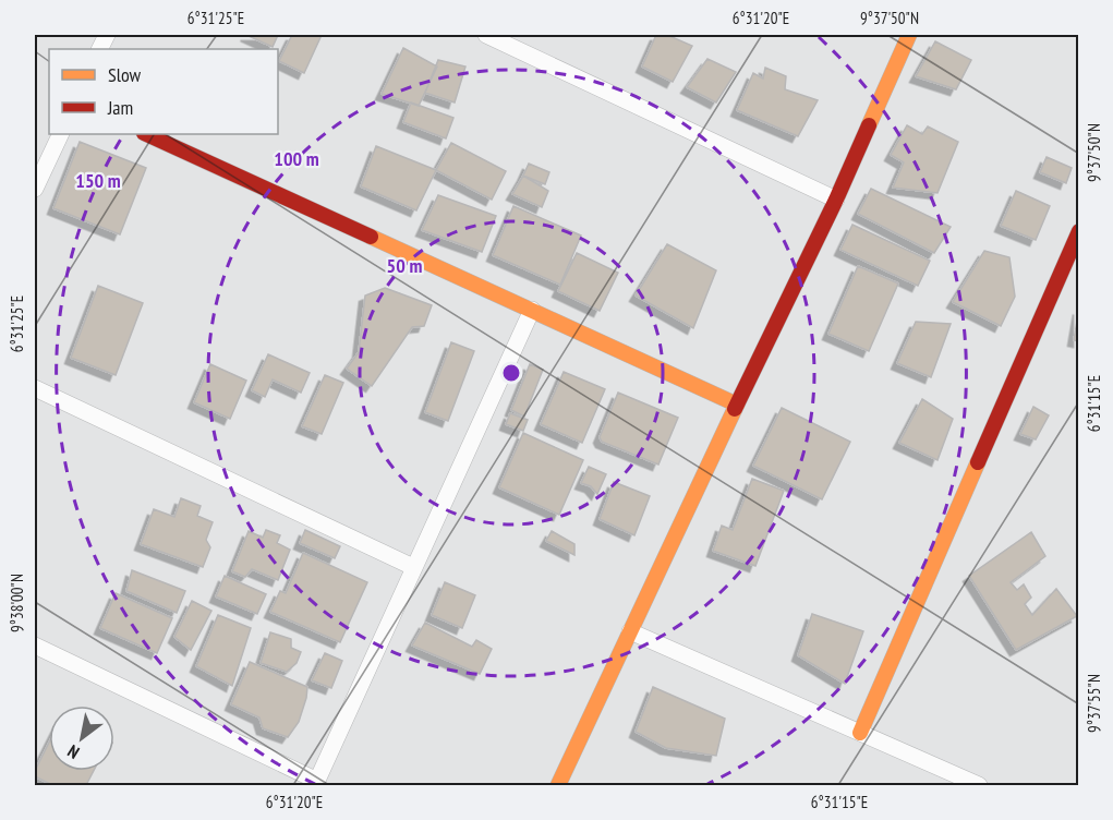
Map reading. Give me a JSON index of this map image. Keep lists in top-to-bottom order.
{
  "legend": ["Slow", "Jam"],
  "north": "bottom left",
  "coordinates": [
    "6°31'25\"E",
    "6°31'20\"E",
    "9°37'50\"N",
    "6°31'15\"E",
    "9°38'00\"N",
    "9°37'55\"N"
  ],
  "rings": ["100 m", "150 m", "50 m"]
}
